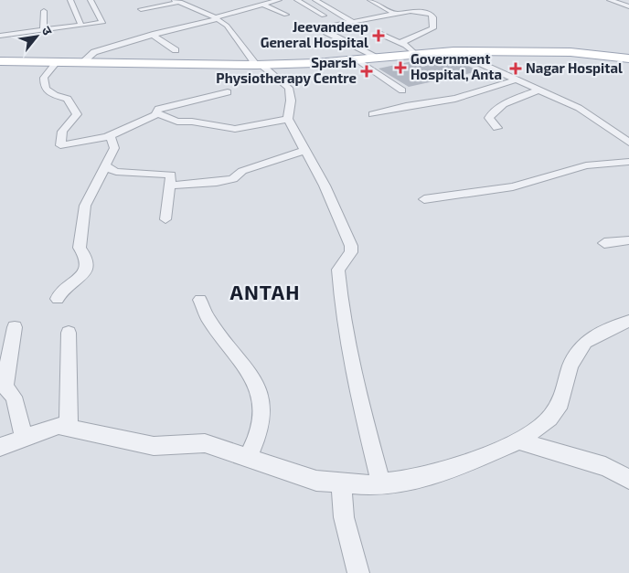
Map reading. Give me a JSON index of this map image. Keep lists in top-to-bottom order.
{
  "districts": ["ANTAH"],
  "places": {
    "health": [
      "Jeevandeep General Hospital",
      "Government Hospital, Anta",
      "Nagar Hospital",
      "Sparsh Physiotherapy Centre"
    ]
  },
  "north": "top right"
}
